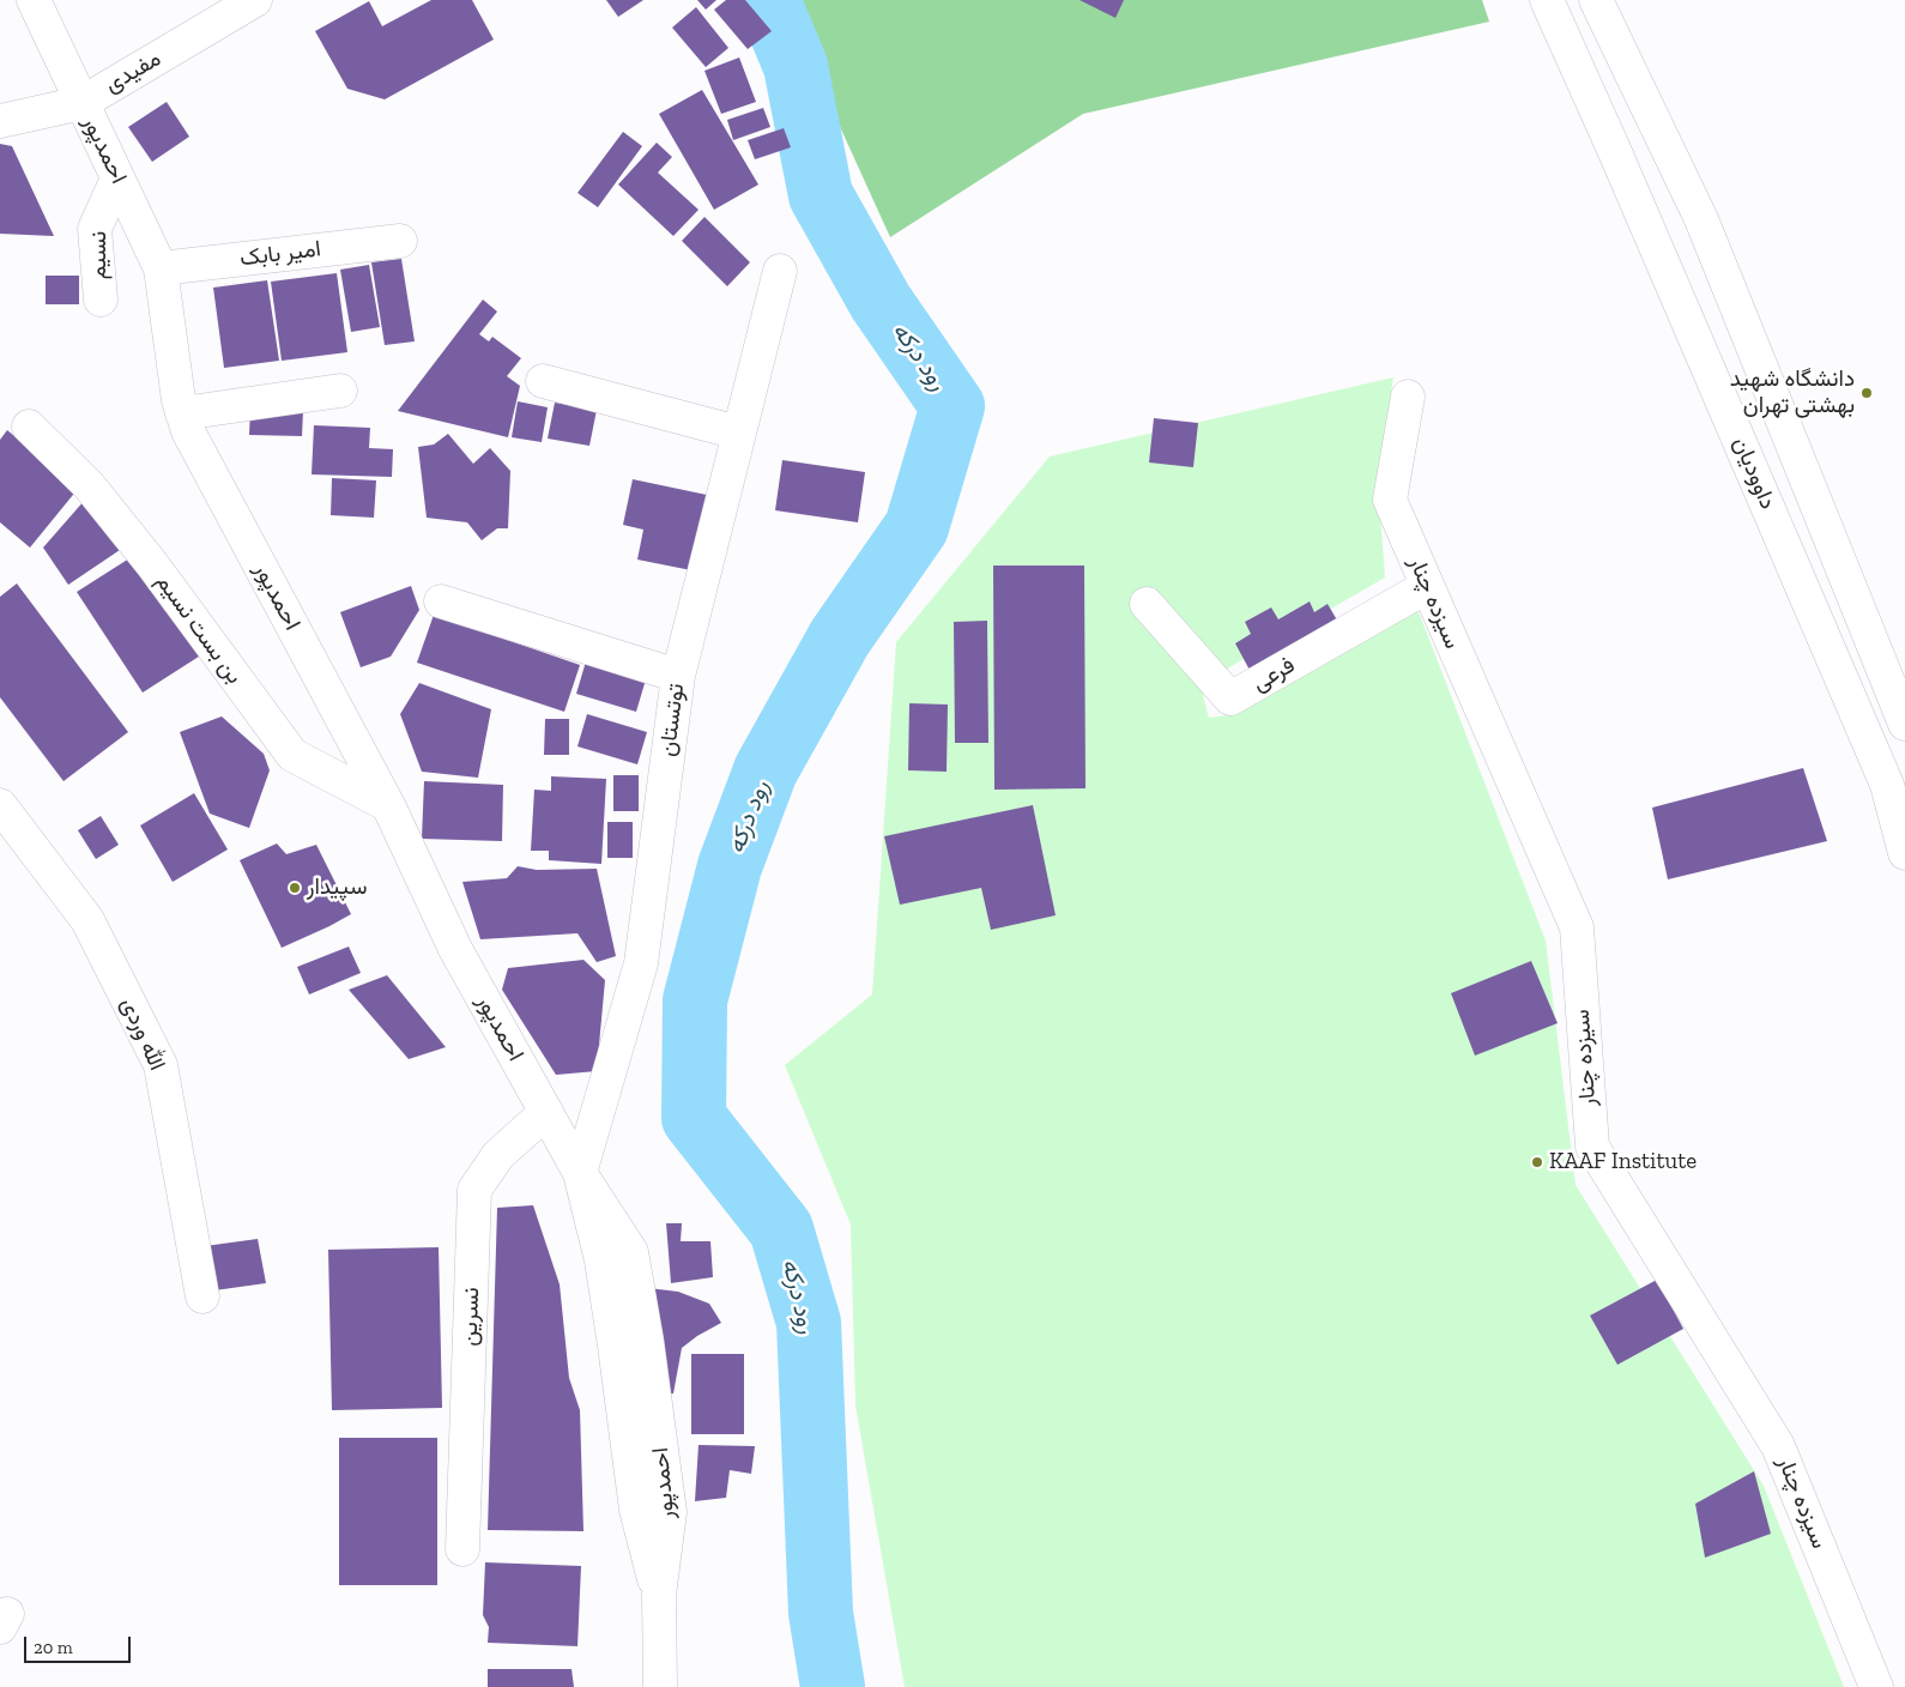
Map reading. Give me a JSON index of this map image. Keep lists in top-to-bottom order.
{
  "streets": {
    "street": [
      "مفیدی",
      "احمدپور",
      "امیر بابک",
      "نسیم",
      "داوودیان",
      "سیزده چنار",
      "بن بست نسیم",
      "فرعی",
      "توتستان",
      "الله وردی",
      "نسرین"
    ]
  },
  "crossings": [
    ["مفیدی", "احمدپور"],
    ["احمدپور", "امیر بابک"],
    ["احمدپور", "نسیم"],
    ["احمدپور", "بن بست نسیم"],
    ["احمدپور", "توتستان"],
    ["احمدپور", "نسرین"],
    ["سیزده چنار", "فرعی"]
  ],
  "water": ["رود درکه"],
  "places": ["دانشگاه شهید بهشتی تهران", "سپیدار", "KAAF Institute"],
  "scale_bar": "20 m"
}
